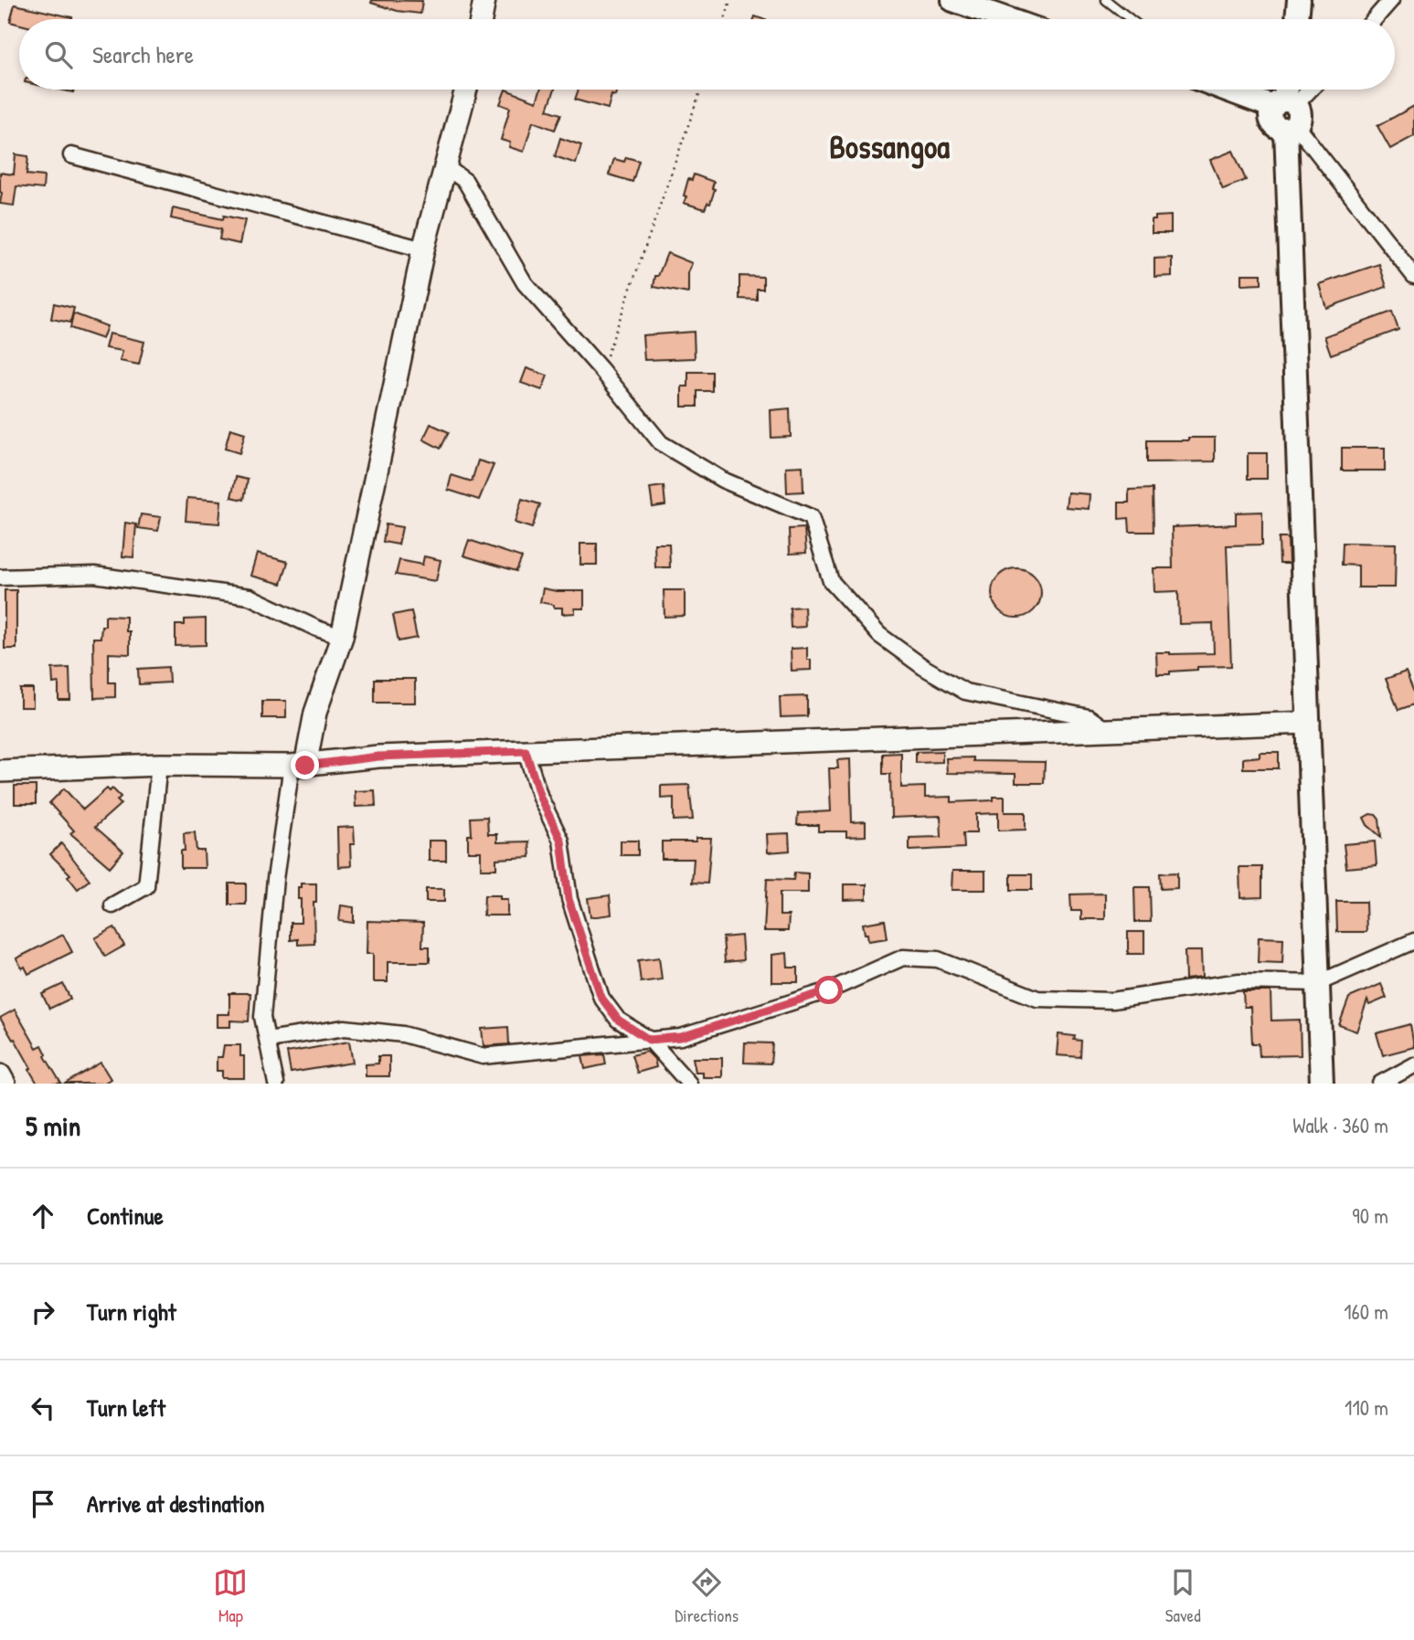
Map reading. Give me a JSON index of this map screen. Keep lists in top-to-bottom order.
{
  "districts": ["Bossangoa"],
  "page": {
    "search": "Search here",
    "heading": ["5 min", "Walk · 360 m"],
    "list": [
      ["Continue", "90 m"],
      ["Turn right", "160 m"],
      ["Turn left", "110 m"],
      "Arrive at destination"
    ],
    "nav": ["Map", "Directions", "Saved"]
  }
}
